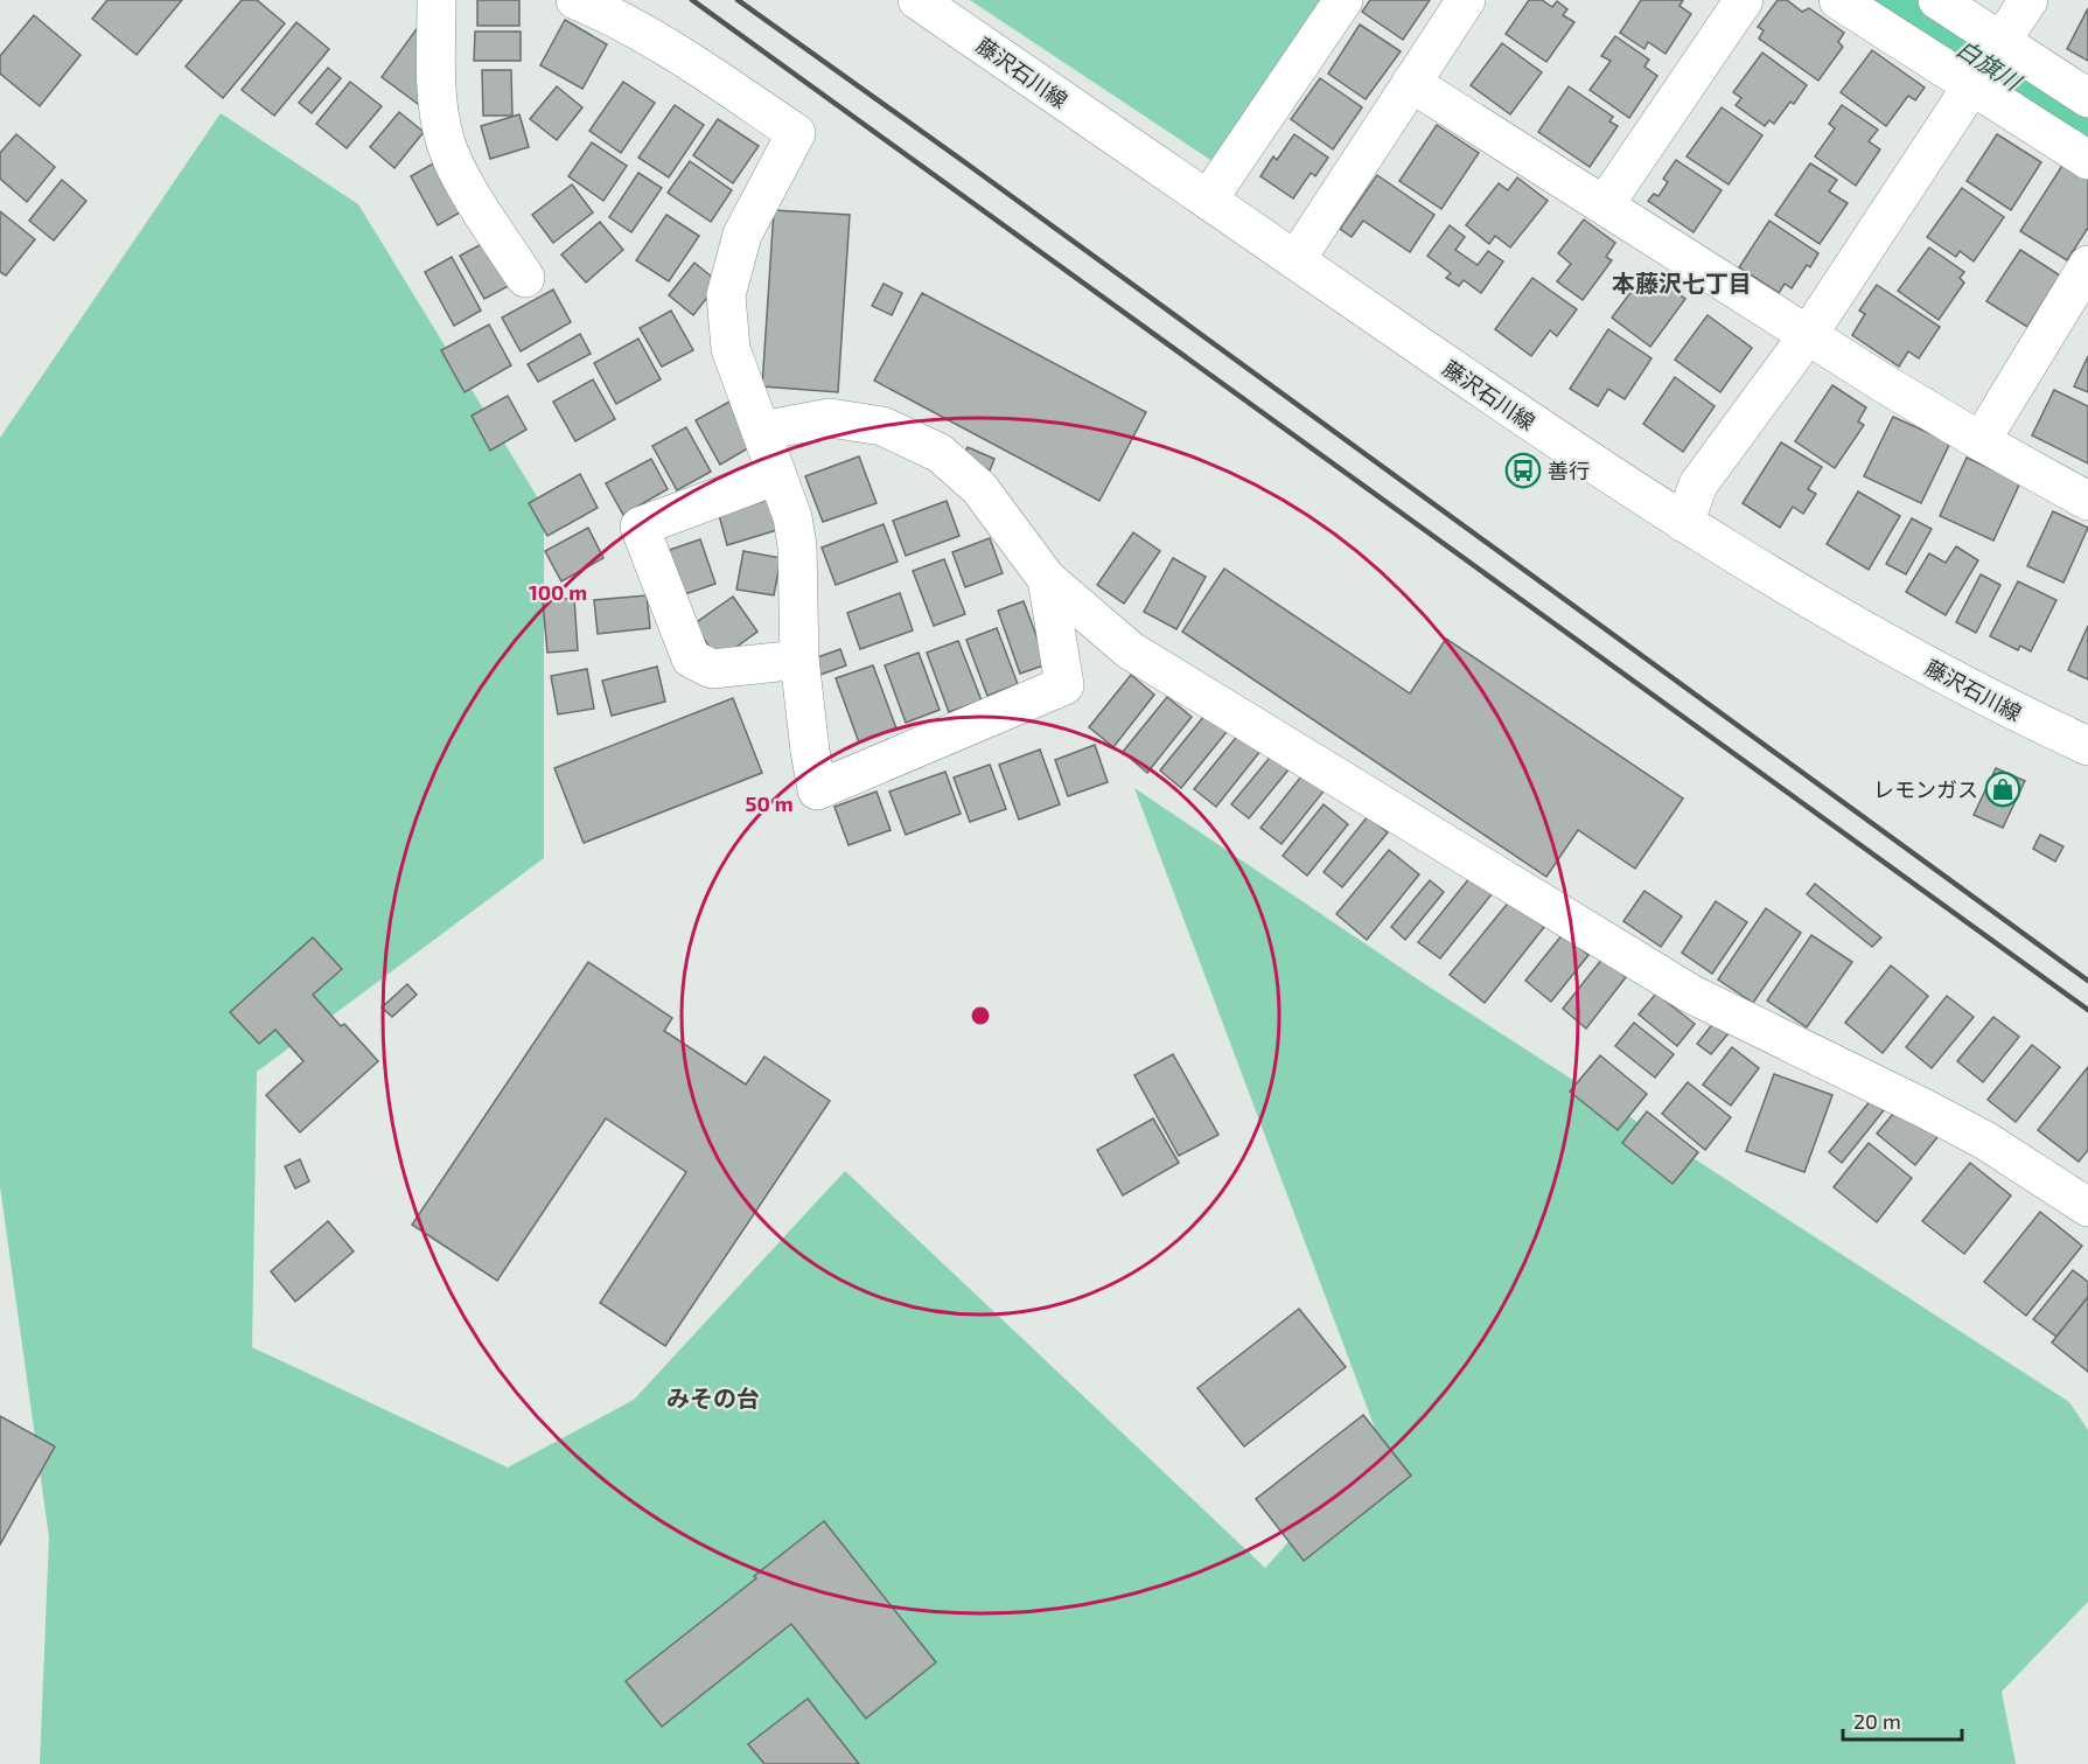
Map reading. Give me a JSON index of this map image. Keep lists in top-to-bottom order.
{
  "streets": {
    "street": ["藤沢石川線"]
  },
  "districts": ["本藤沢七丁目", "みその台"],
  "water": ["白旗川"],
  "places": {
    "bus stop": ["善行"],
    "shop": ["レモンガス"]
  },
  "scale_bar": "20 m",
  "rings": ["100 m", "50 m"]
}
